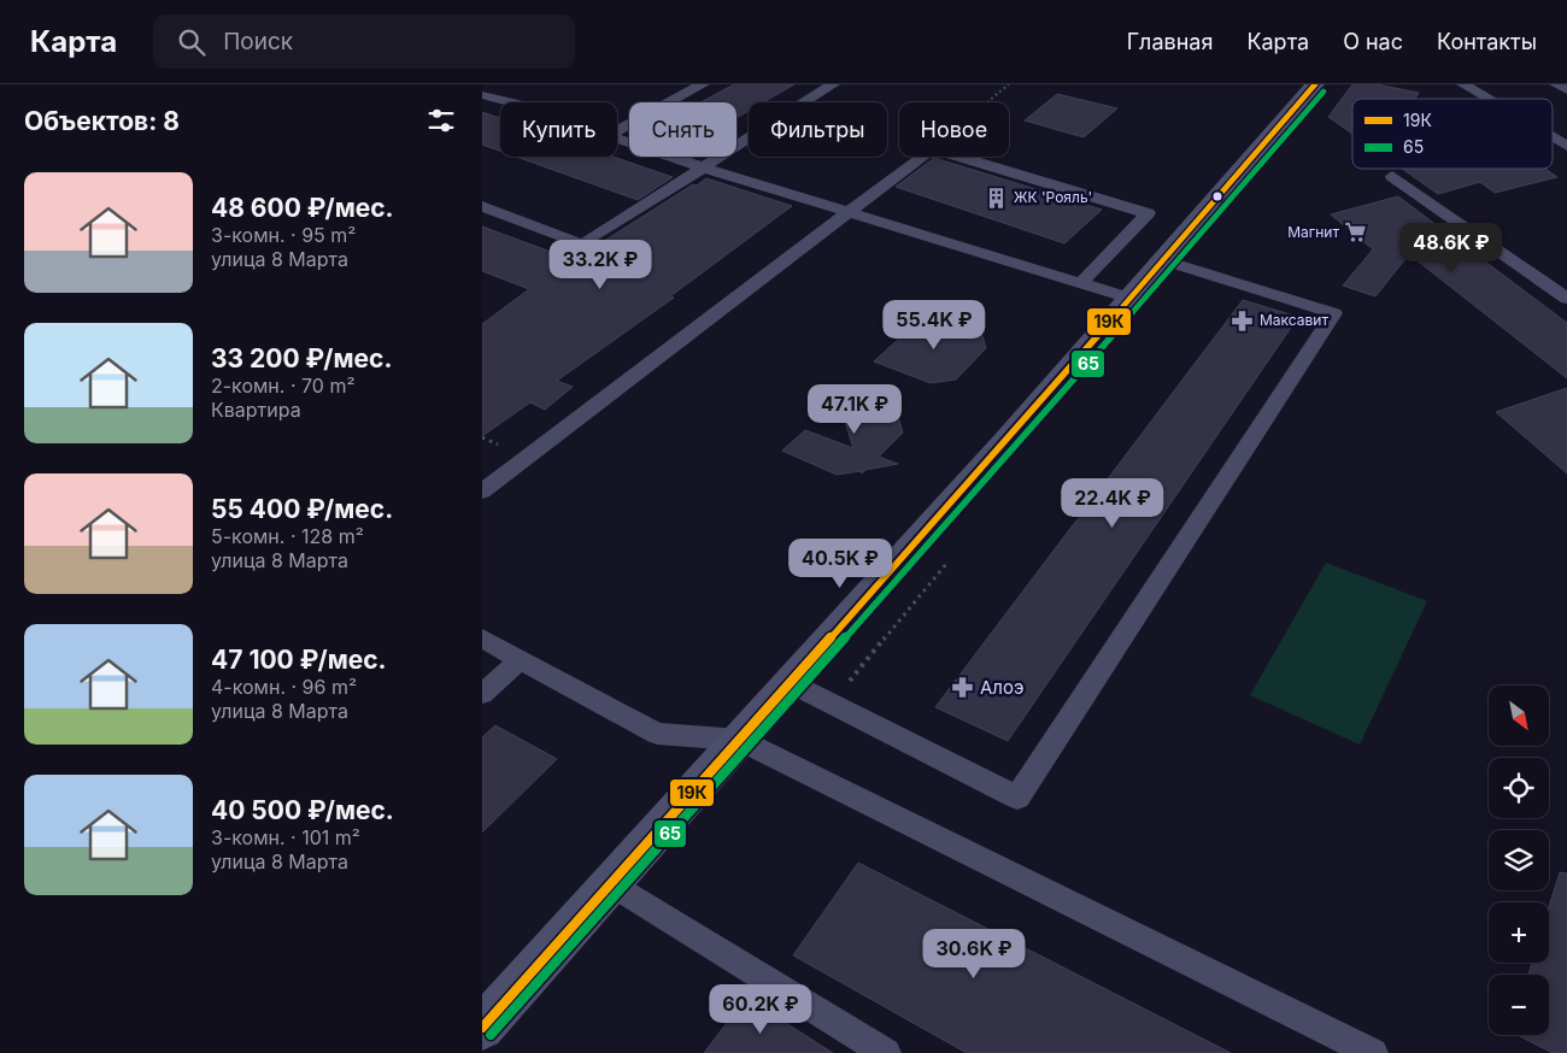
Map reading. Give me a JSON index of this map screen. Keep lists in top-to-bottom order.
{
  "places": {
    "building": ["ЖК 'Рояль'"],
    "supermarket": ["Магнит"],
    "pharmacy": ["Максавит", "Алоэ"]
  },
  "lines": ["transit line 19К", "transit line 65"],
  "legend": ["19К", "65"],
  "north": "bottom right",
  "page": {
    "header": "Карта",
    "search": "Поиск",
    "nav": [
      "Главная",
      "Карта",
      "О нас",
      "Контакты"
    ],
    "heading": "Объектов: 8",
    "chip": [
      "Купить",
      "Снять",
      "Фильтры",
      "Новое"
    ],
    "list": [
      {
        "name": "48 600 ₽/мес.",
        "note": "3-комн. · 95 m² · улица 8 Марта"
      },
      {
        "name": "33 200 ₽/мес.",
        "note": "2-комн. · 70 m² · Квартира"
      },
      {
        "name": "55 400 ₽/мес.",
        "note": "5-комн. · 128 m² · улица 8 Марта"
      },
      {
        "name": "47 100 ₽/мес.",
        "note": "4-комн. · 96 m² · улица 8 Марта"
      },
      {
        "name": "40 500 ₽/мес.",
        "note": "3-комн. · 101 m² · улица 8 Марта"
      }
    ],
    "price": [
      "48.6K ₽",
      "33.2K ₽",
      "55.4K ₽",
      "47.1K ₽",
      "22.4K ₽",
      "40.5K ₽",
      "30.6K ₽",
      "60.2K ₽"
    ],
    "map_buttons": ["+", "−"]
  }
}
